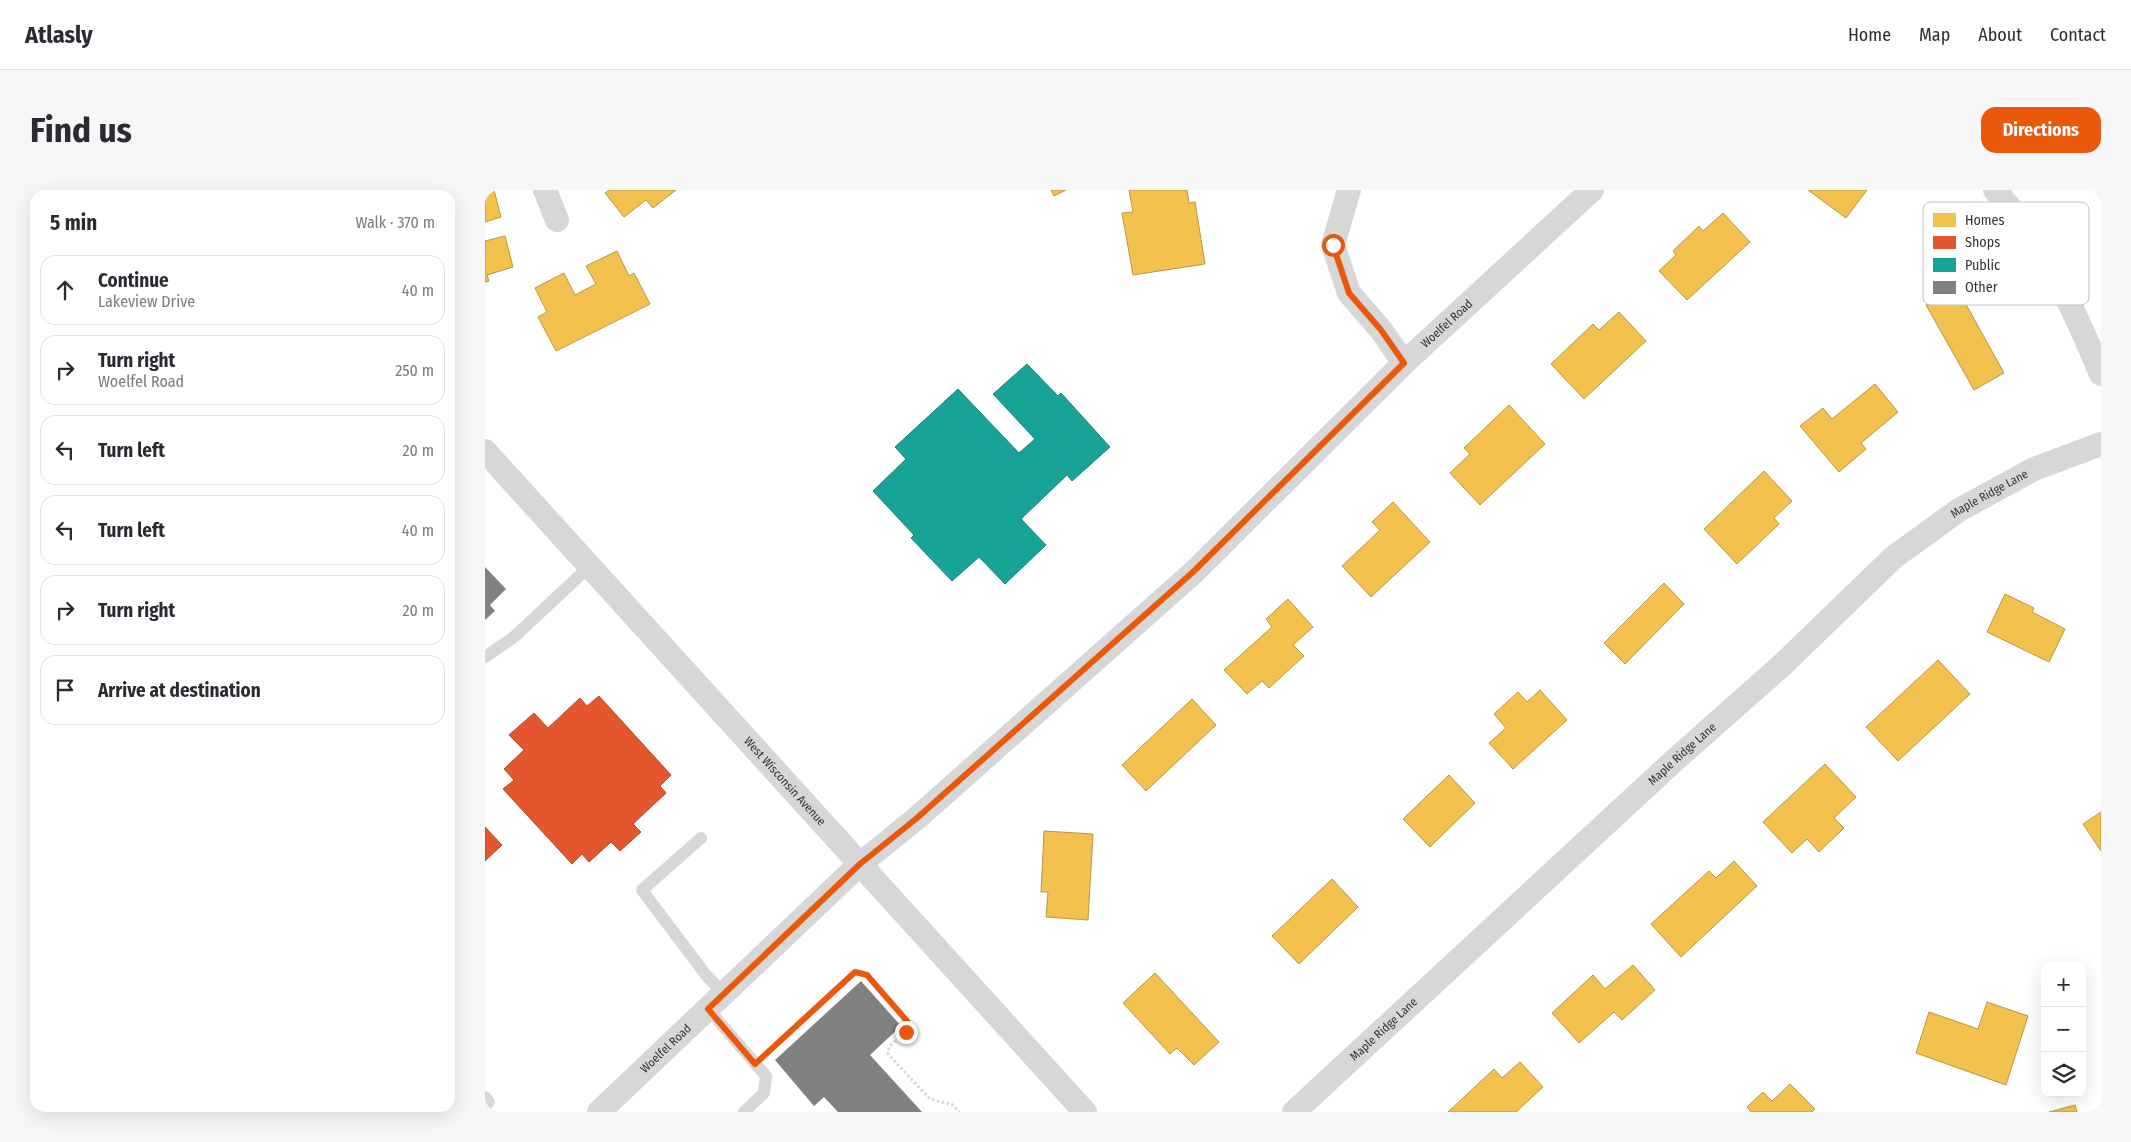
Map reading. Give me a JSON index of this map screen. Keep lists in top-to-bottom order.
{
  "streets": {
    "street": ["Woelfel Road", "Maple Ridge Lane", "West Wisconsin Avenue"]
  },
  "crossings": [
    ["Woelfel Road", "West Wisconsin Avenue"]
  ],
  "legend": [
    "Homes",
    "Shops",
    "Public",
    "Other"
  ],
  "page": {
    "header": "Atlasly",
    "nav": [
      "Home",
      "Map",
      "About",
      "Contact"
    ],
    "buttons": "Directions",
    "title": "Find us",
    "heading": ["5 min", "Walk · 370 m"],
    "list": [
      ["Continue", "Lakeview Drive", "40 m"],
      ["Turn right", "Woelfel Road", "250 m"],
      ["Turn left", "20 m"],
      ["Turn left", "40 m"],
      ["Turn right", "20 m"],
      "Arrive at destination"
    ],
    "map_buttons": ["+", "−"]
  }
}
